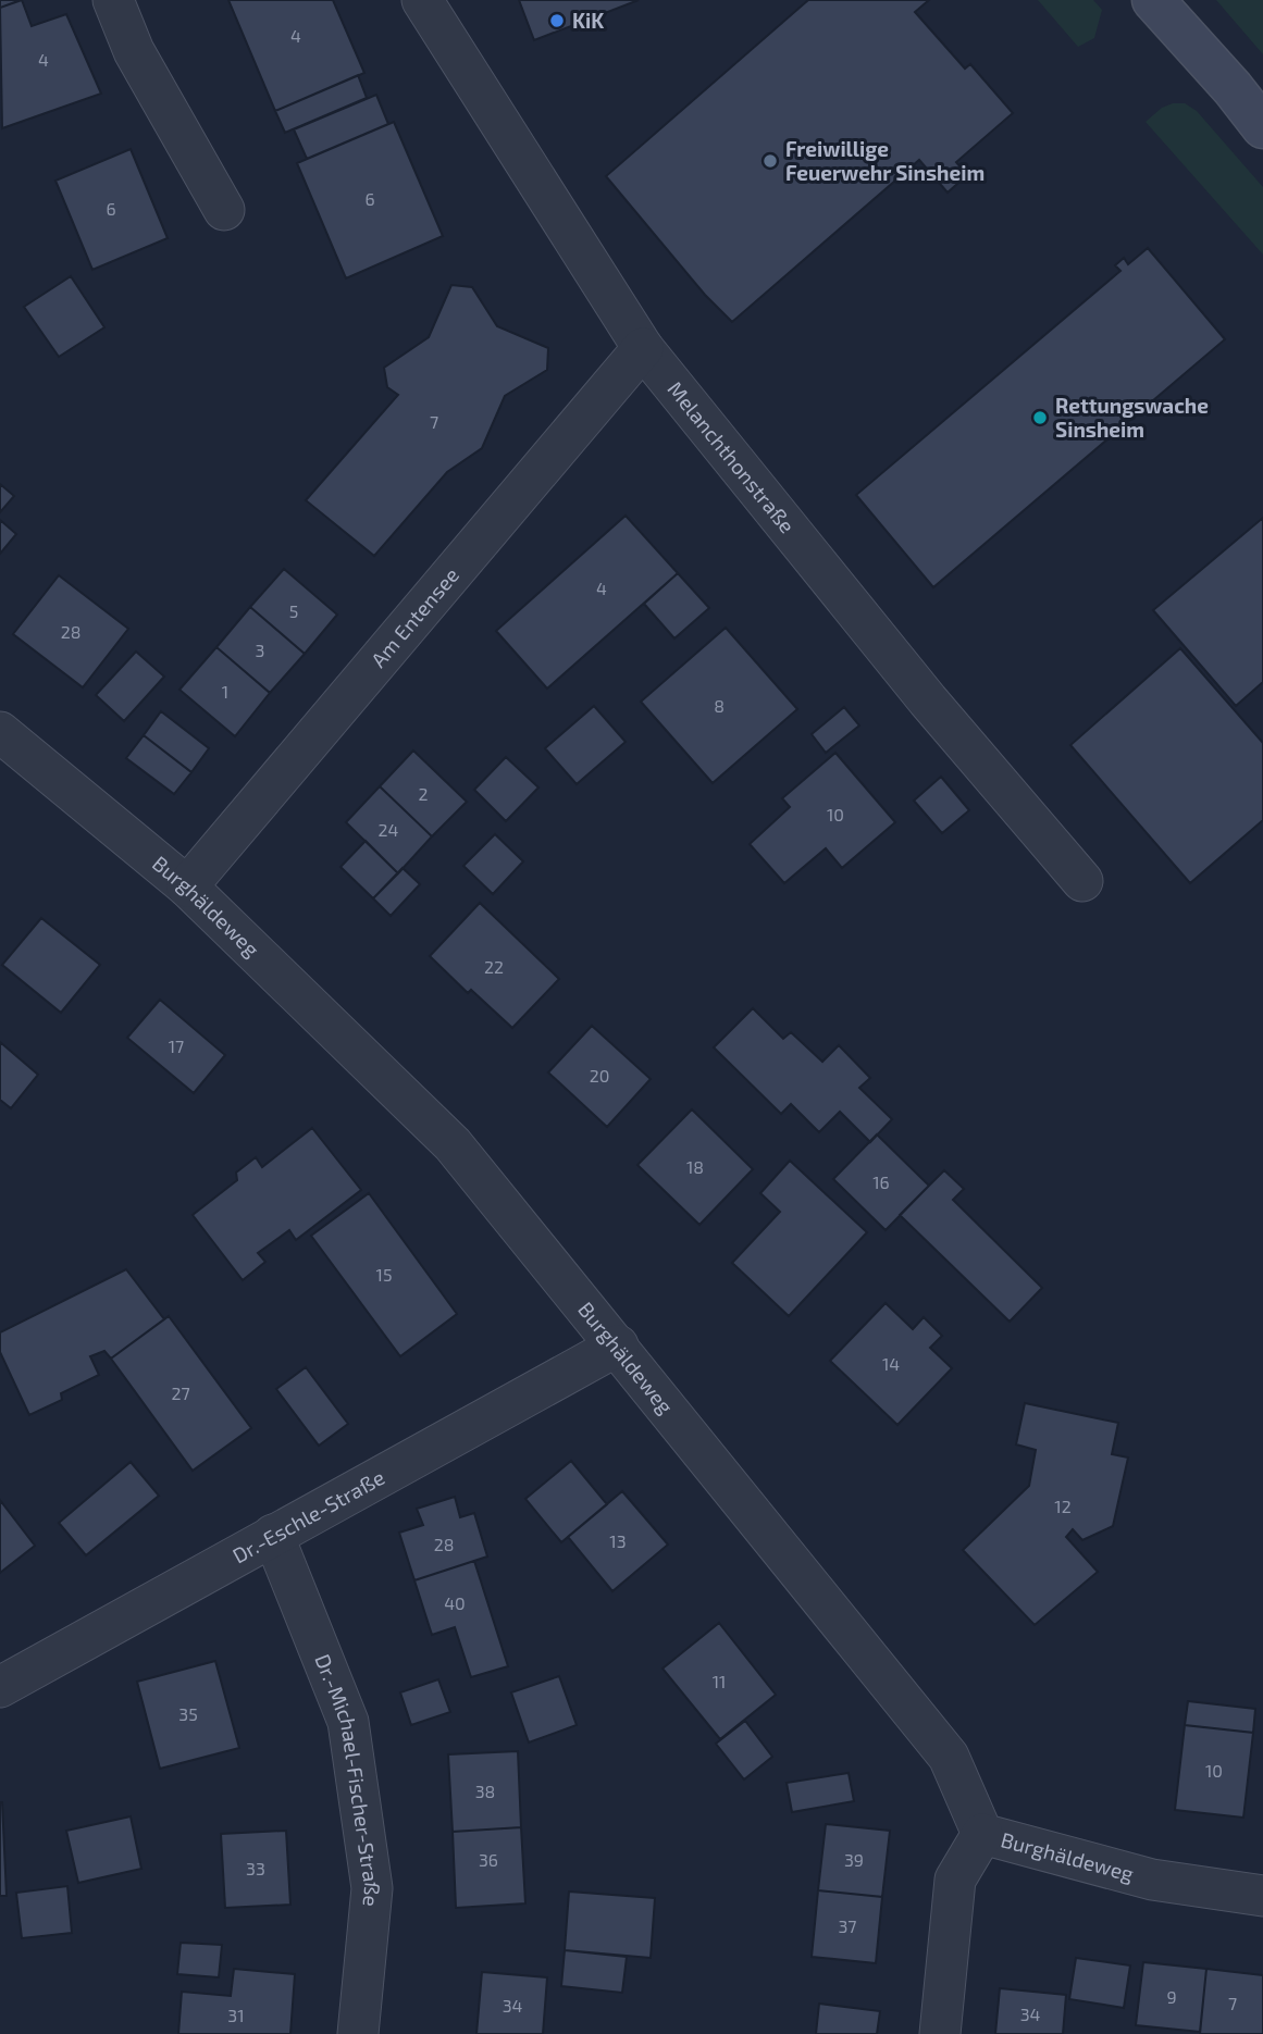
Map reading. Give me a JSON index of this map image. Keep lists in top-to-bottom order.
{
  "streets": {
    "street": [
      "Melanchthonstraße",
      "Am Entensee",
      "Burghäldeweg",
      "Dr.-Eschle-Straße",
      "Dr.-Michael-Fischer-Straße"
    ]
  },
  "crossings": [
    ["Melanchthonstraße", "Am Entensee"],
    ["Am Entensee", "Burghäldeweg"],
    ["Burghäldeweg", "Dr.-Eschle-Straße"],
    ["Dr.-Eschle-Straße", "Dr.-Michael-Fischer-Straße"]
  ],
  "places": ["KiK", "Freiwillige Feuerwehr Sinsheim", "Rettungswache Sinsheim"],
  "house_numbers": [
    "4",
    "4",
    "6",
    "6",
    "7",
    "4",
    "5",
    "28",
    "3",
    "1",
    "8",
    "2",
    "10",
    "24",
    "22",
    "17",
    "20",
    "18",
    "16",
    "15",
    "14",
    "27",
    "12",
    "13",
    "28",
    "40",
    "11",
    "35",
    "10",
    "38",
    "36",
    "39",
    "33",
    "37",
    "9",
    "7",
    "34",
    "34",
    "31"
  ]
}
